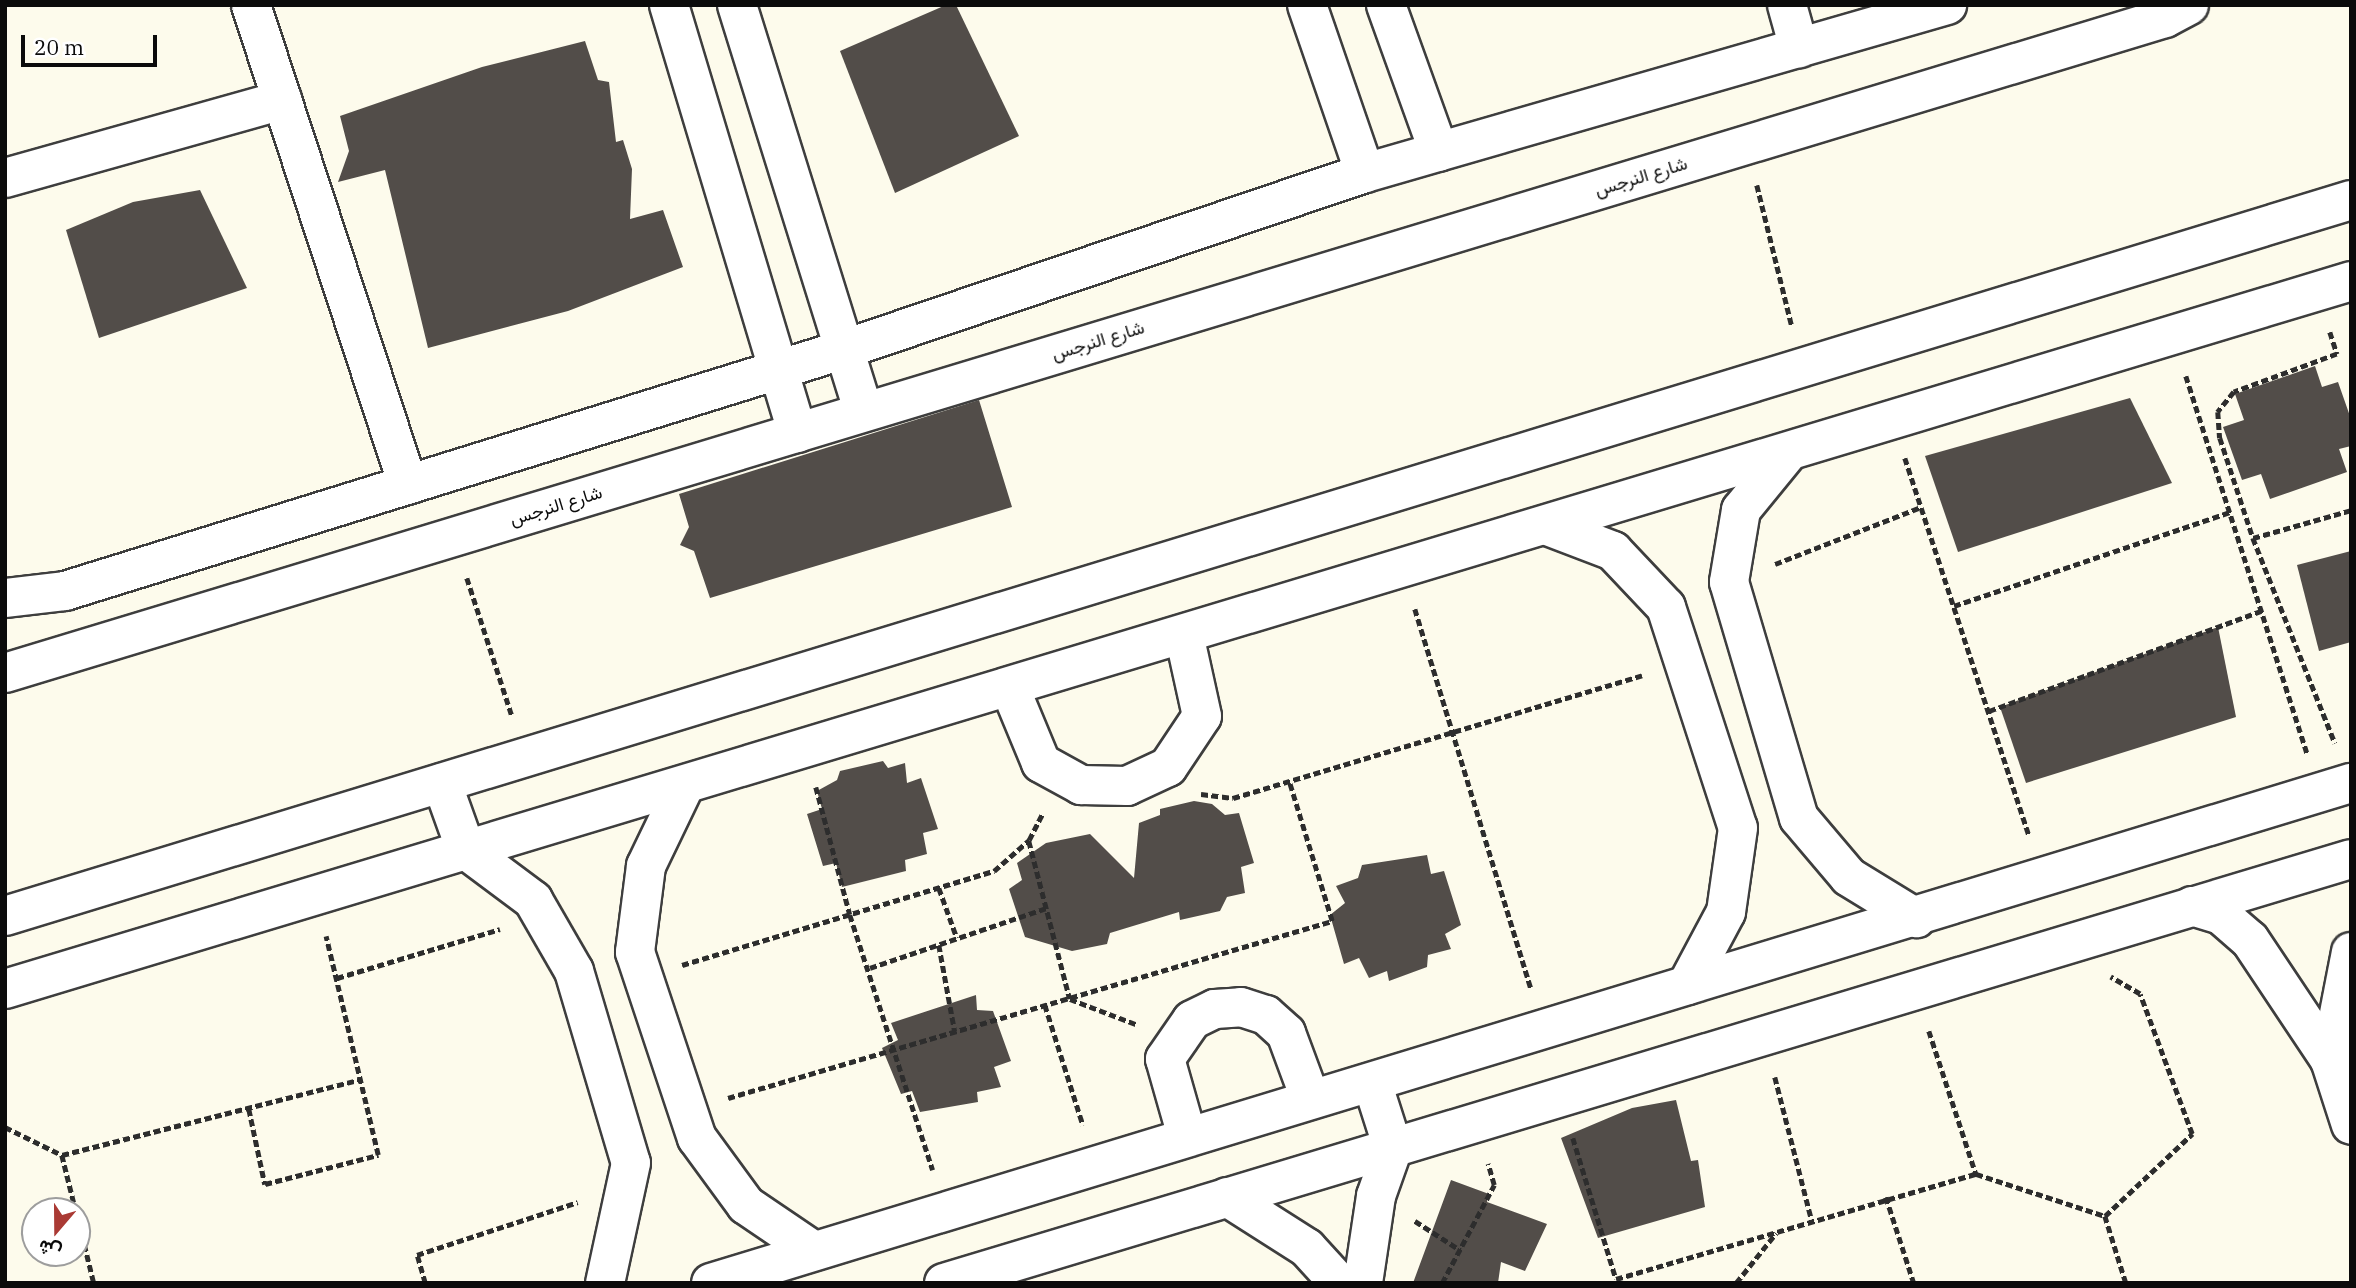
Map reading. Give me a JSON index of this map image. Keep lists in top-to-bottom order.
{
  "streets": {
    "street": ["شارع النرجس"]
  },
  "scale_bar": "20 m",
  "north": "bottom"
}
